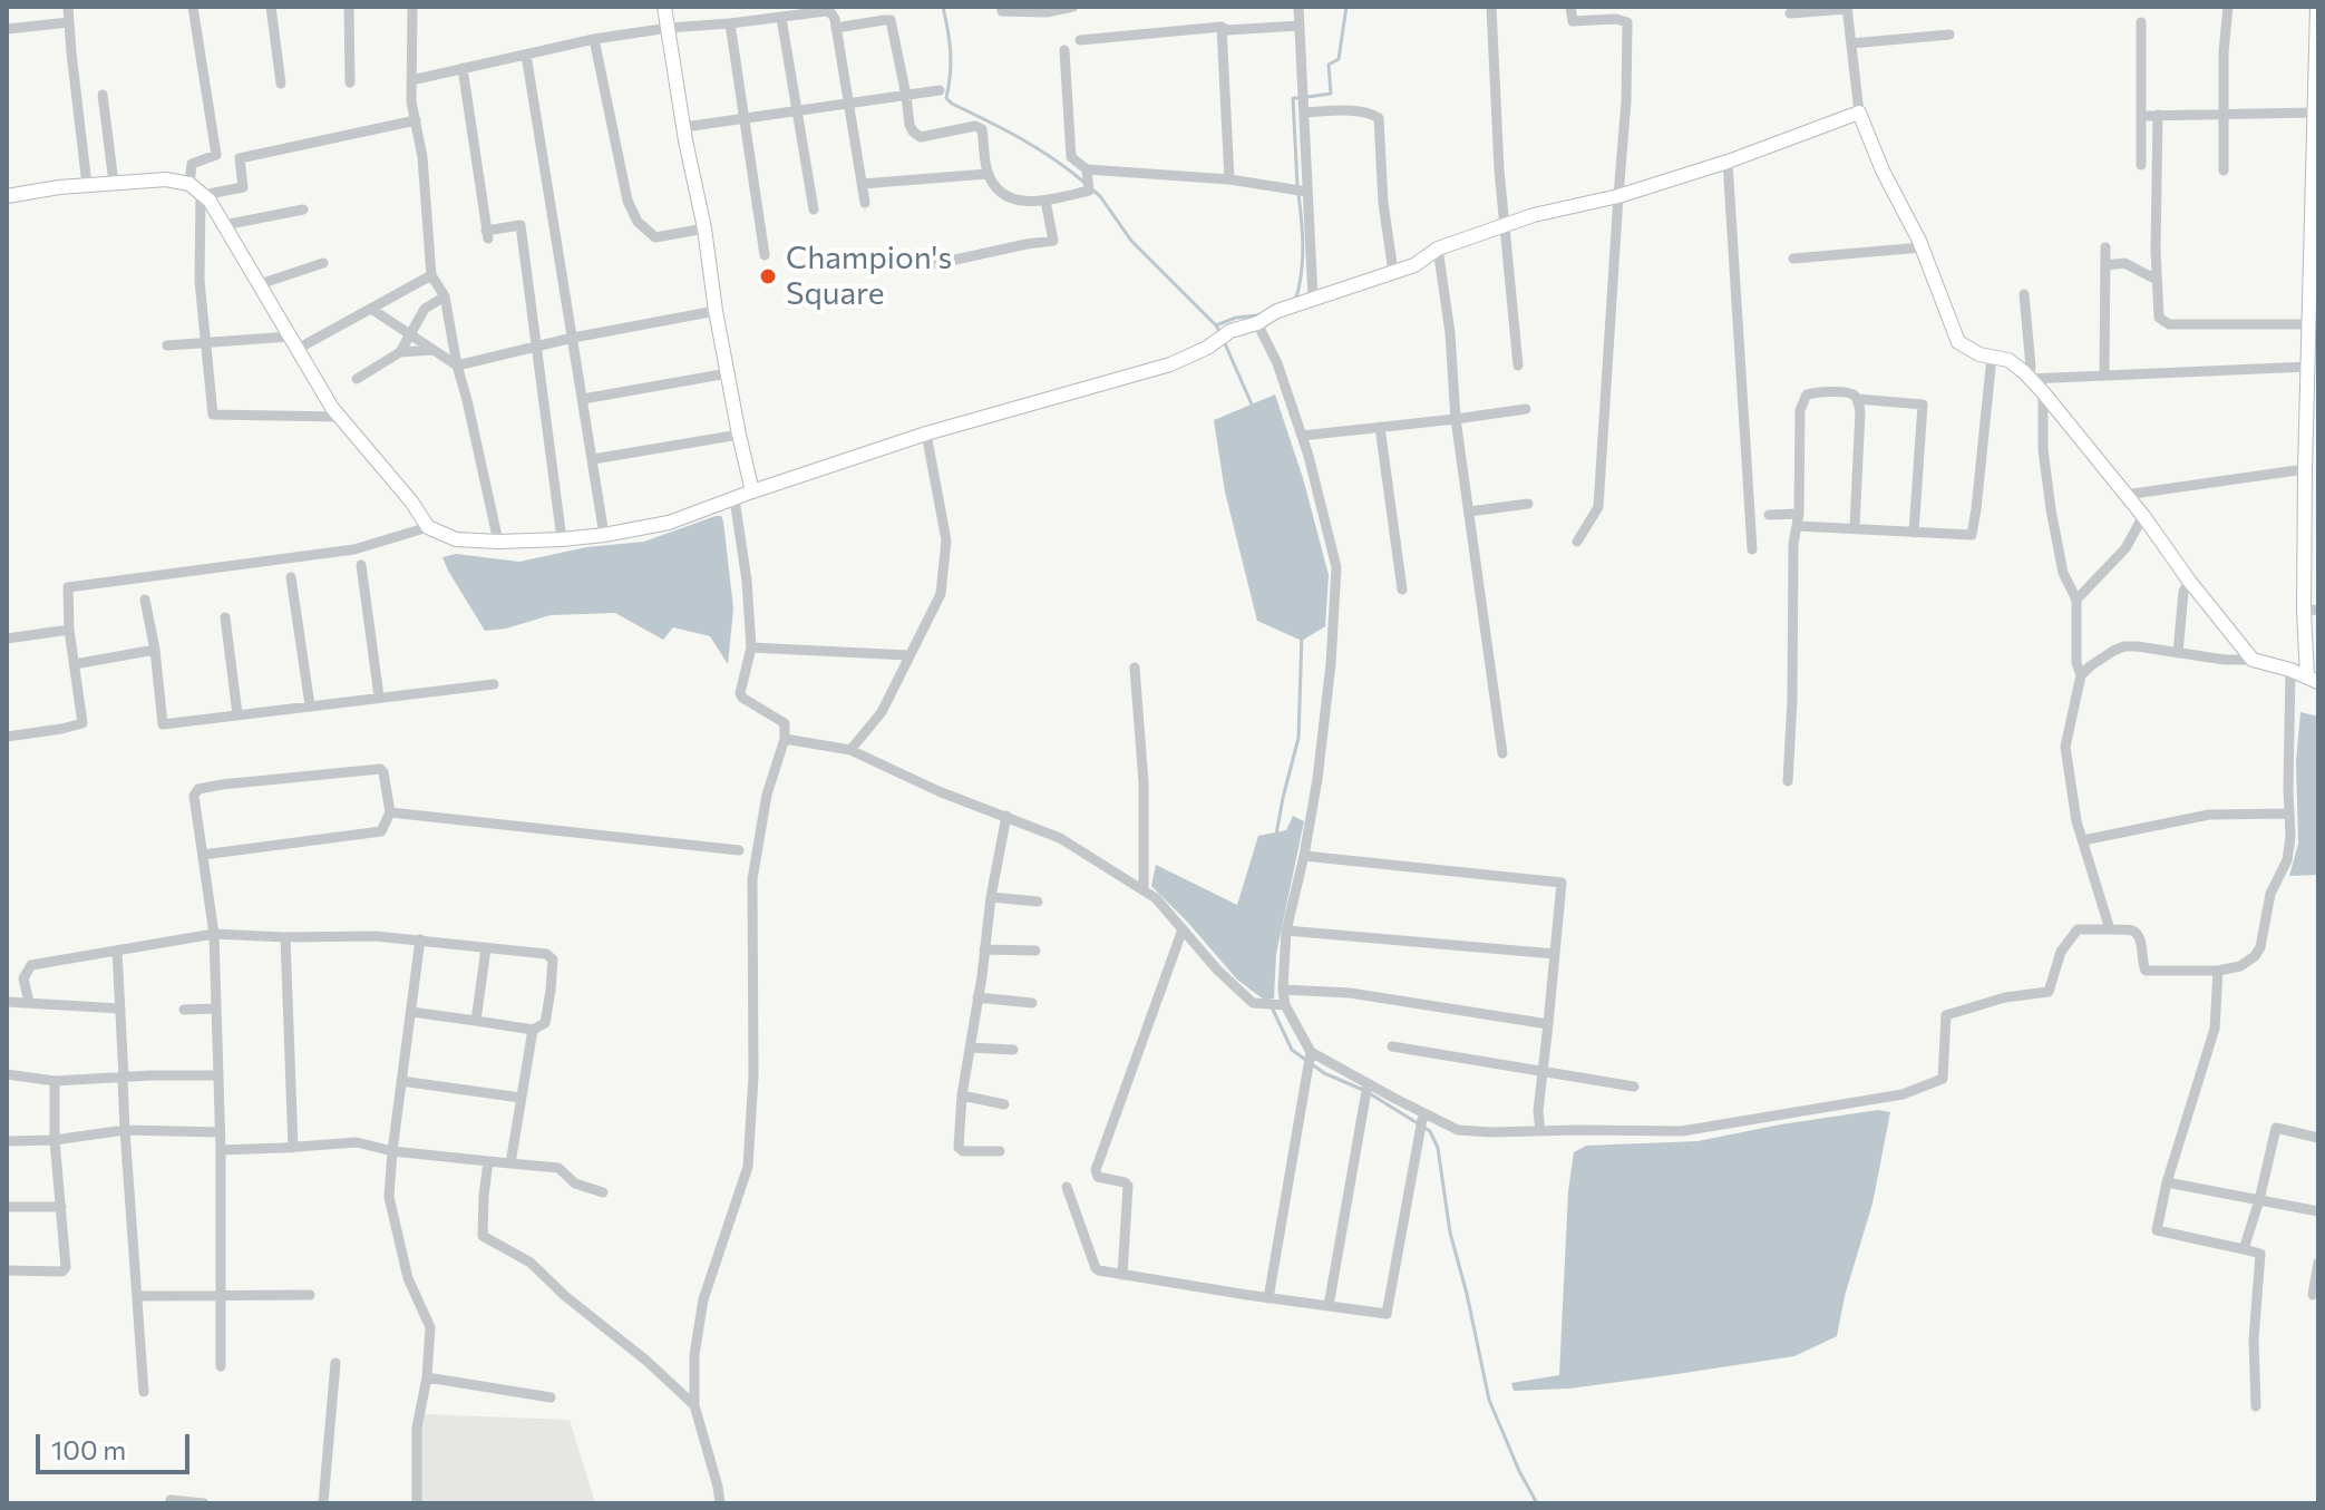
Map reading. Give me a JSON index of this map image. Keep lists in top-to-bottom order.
{
  "places": ["Champion's Square"],
  "scale_bar": "100 m"
}
